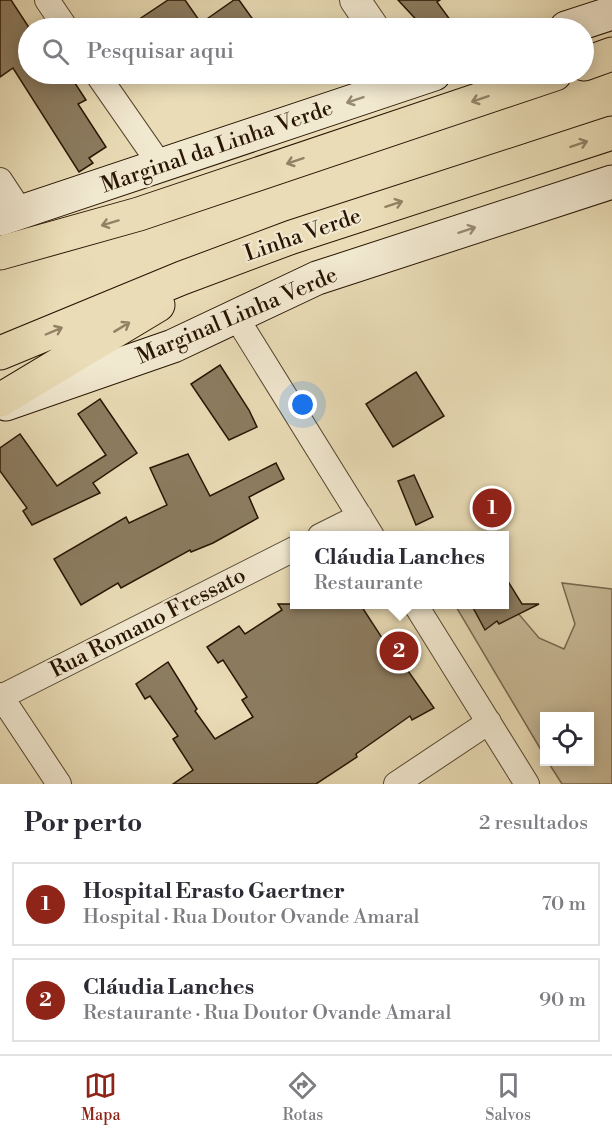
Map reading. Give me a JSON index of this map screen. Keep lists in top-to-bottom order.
{
  "streets": {
    "highway": ["Linha Verde"],
    "main road": ["Marginal da Linha Verde", "Marginal Linha Verde"],
    "street": ["Rua Romano Fressato"]
  },
  "one_way": ["Marginal da Linha Verde", "Marginal Linha Verde"],
  "page": {
    "search": "Pesquisar aqui",
    "pins": ["1", "2"],
    "popup": ["Cláudia Lanches", "Restaurante"],
    "heading": ["Por perto", "2 resultados"],
    "list": [
      {
        "mark": "1",
        "name": "Hospital Erasto Gaertner",
        "note": "Hospital · Rua Doutor Ovande Amaral",
        "value": "70 m"
      },
      {
        "mark": "2",
        "name": "Cláudia Lanches",
        "note": "Restaurante · Rua Doutor Ovande Amaral",
        "value": "90 m"
      }
    ],
    "nav": ["Mapa", "Rotas", "Salvos"]
  }
}
